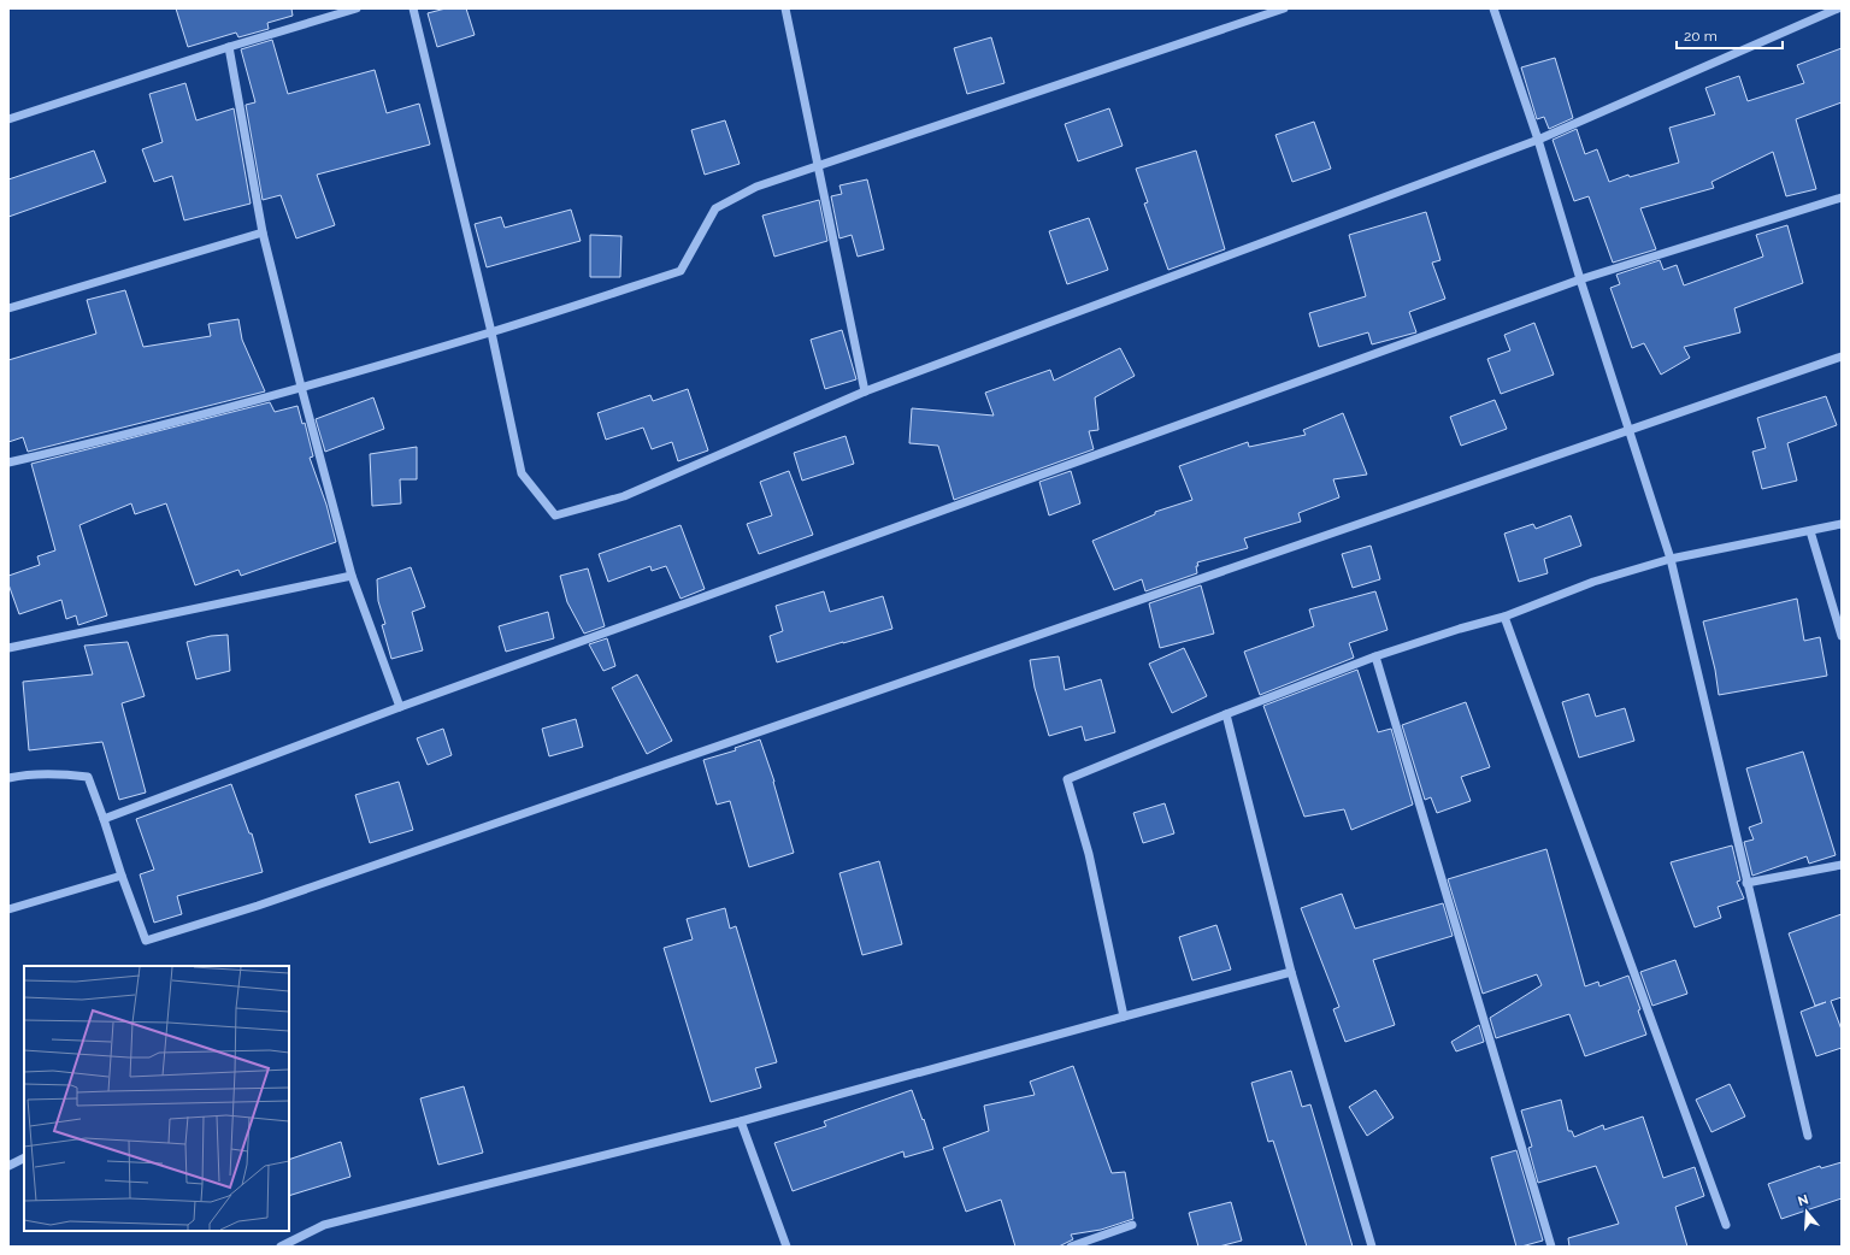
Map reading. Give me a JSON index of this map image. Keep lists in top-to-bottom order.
{
  "scale_bar": "20 m",
  "north": "top"
}
